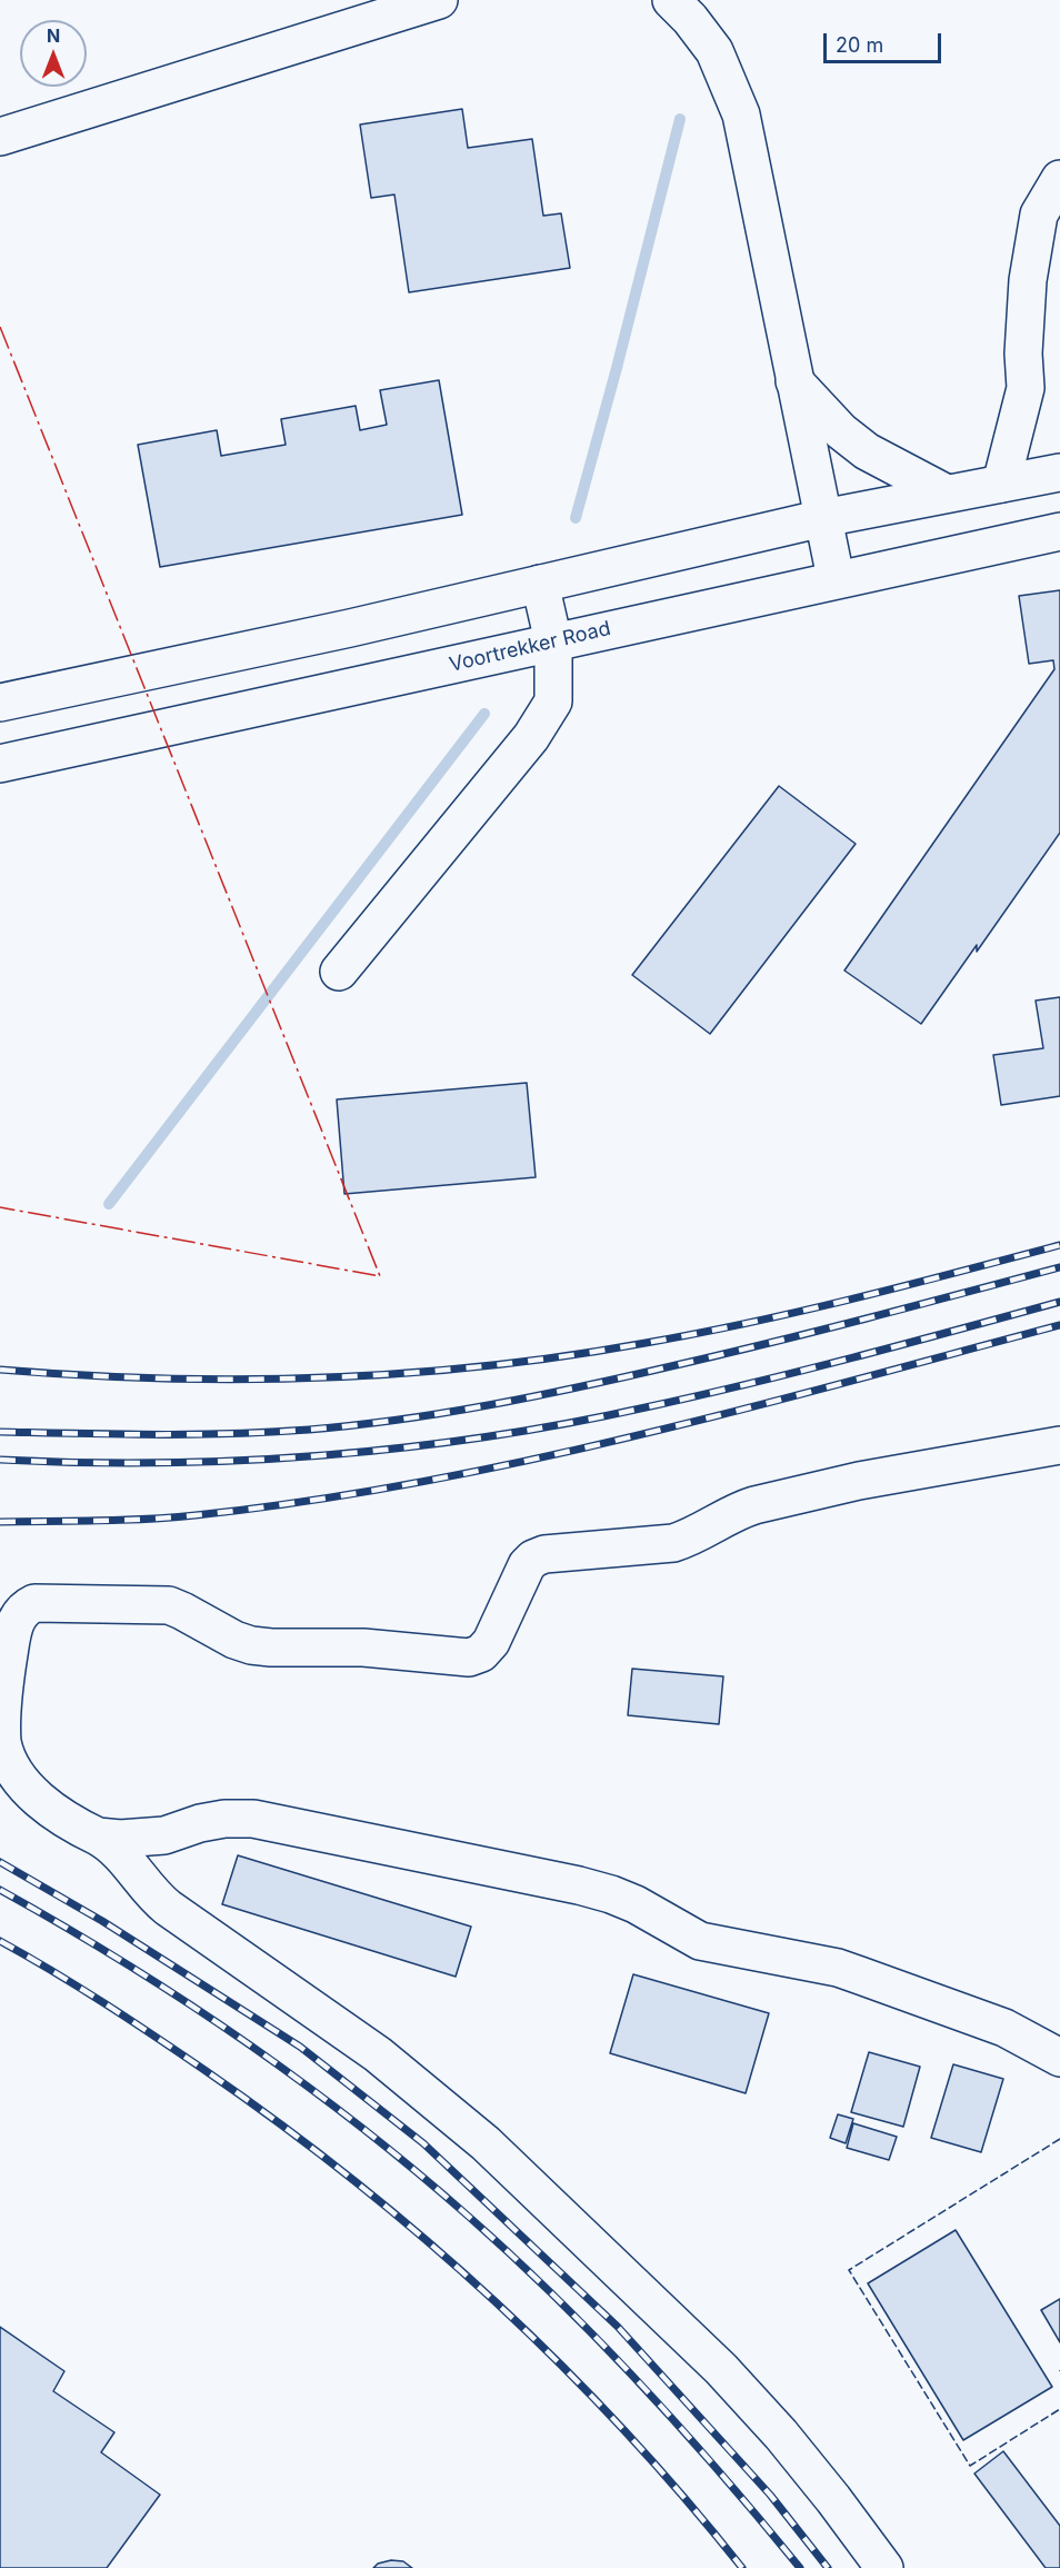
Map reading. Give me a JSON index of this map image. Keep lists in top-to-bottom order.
{
  "streets": {
    "main road": ["Voortrekker Road"]
  },
  "scale_bar": "20 m",
  "north": "top"
}
